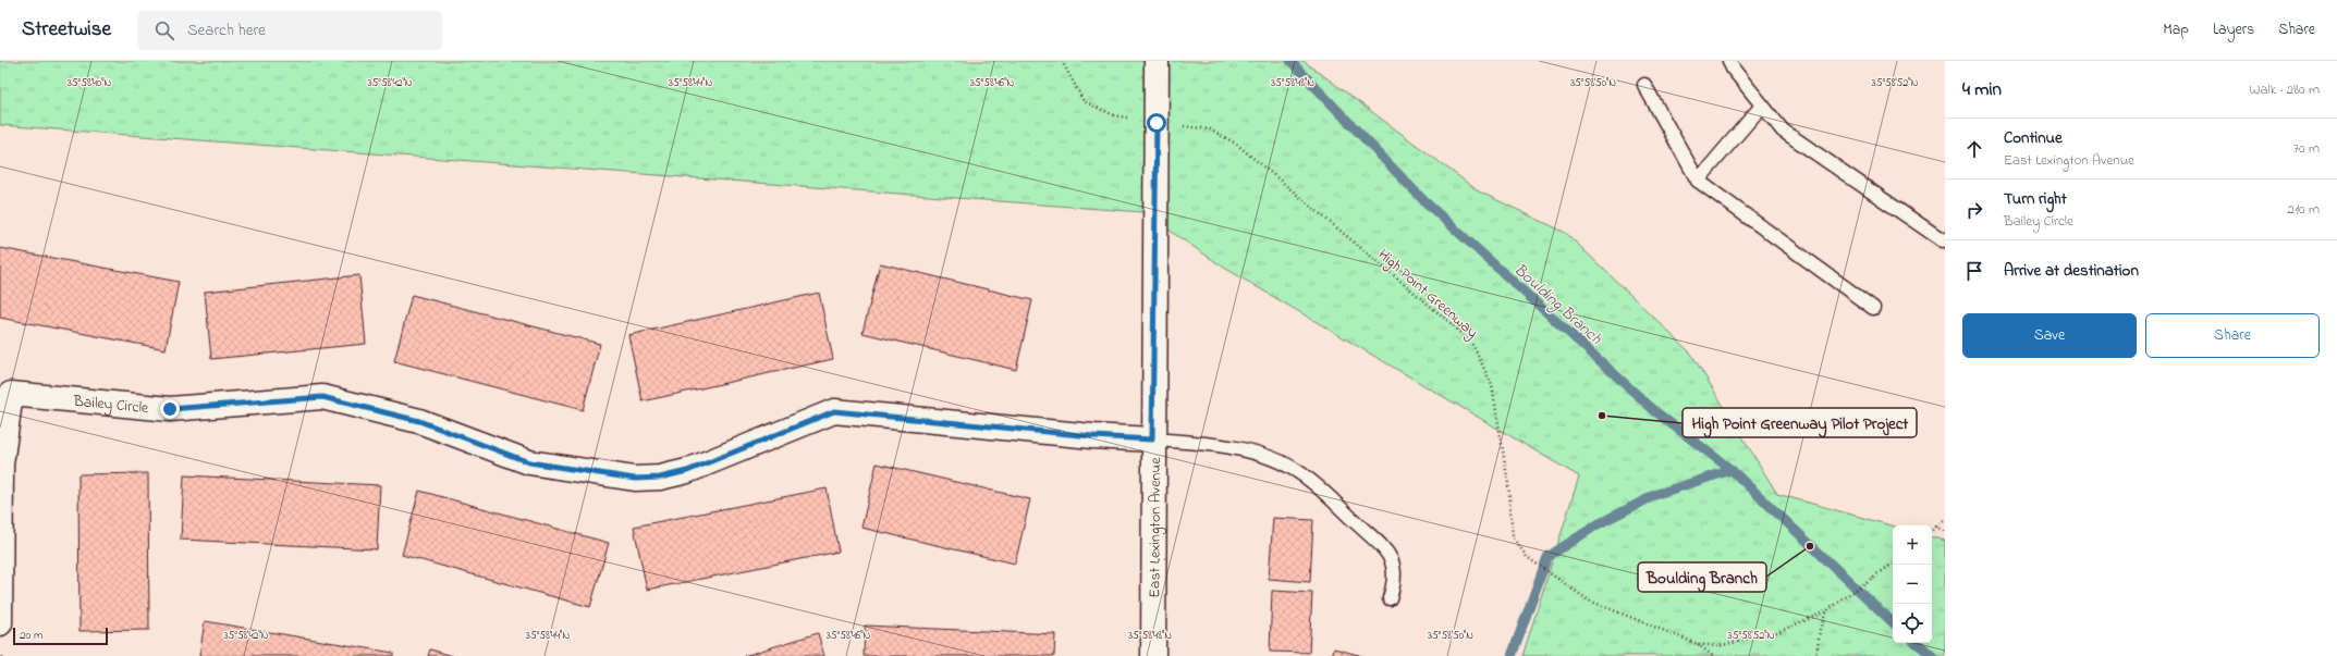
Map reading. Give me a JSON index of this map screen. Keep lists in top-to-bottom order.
{
  "streets": {
    "street": ["Bailey Circle", "East Lexington Avenue"],
    "path": ["High Point Greenway"]
  },
  "crossings": [
    ["Bailey Circle", "East Lexington Avenue"]
  ],
  "water": ["Boulding Branch"],
  "places": ["High Point Greenway Pilot Project", "Boulding Branch"],
  "scale_bar": "20 m",
  "page": {
    "header": "Streetwise",
    "search": "Search here",
    "nav": ["Map", "Layers", "Share"],
    "heading": ["4 min", "Walk · 280 m"],
    "list": [
      ["Continue", "East Lexington Avenue", "70 m"],
      ["Turn right", "Bailey Circle", "210 m"],
      "Arrive at destination"
    ],
    "buttons": ["Save", "Share"],
    "map_buttons": ["+", "−"],
    "scale": "20 m"
  },
  "coordinates": [
    "35°58'40\"N",
    "35°58'42\"N",
    "35°58'44\"N",
    "35°58'46\"N",
    "35°58'48\"N",
    "35°58'50\"N",
    "35°58'52\"N"
  ]
}
